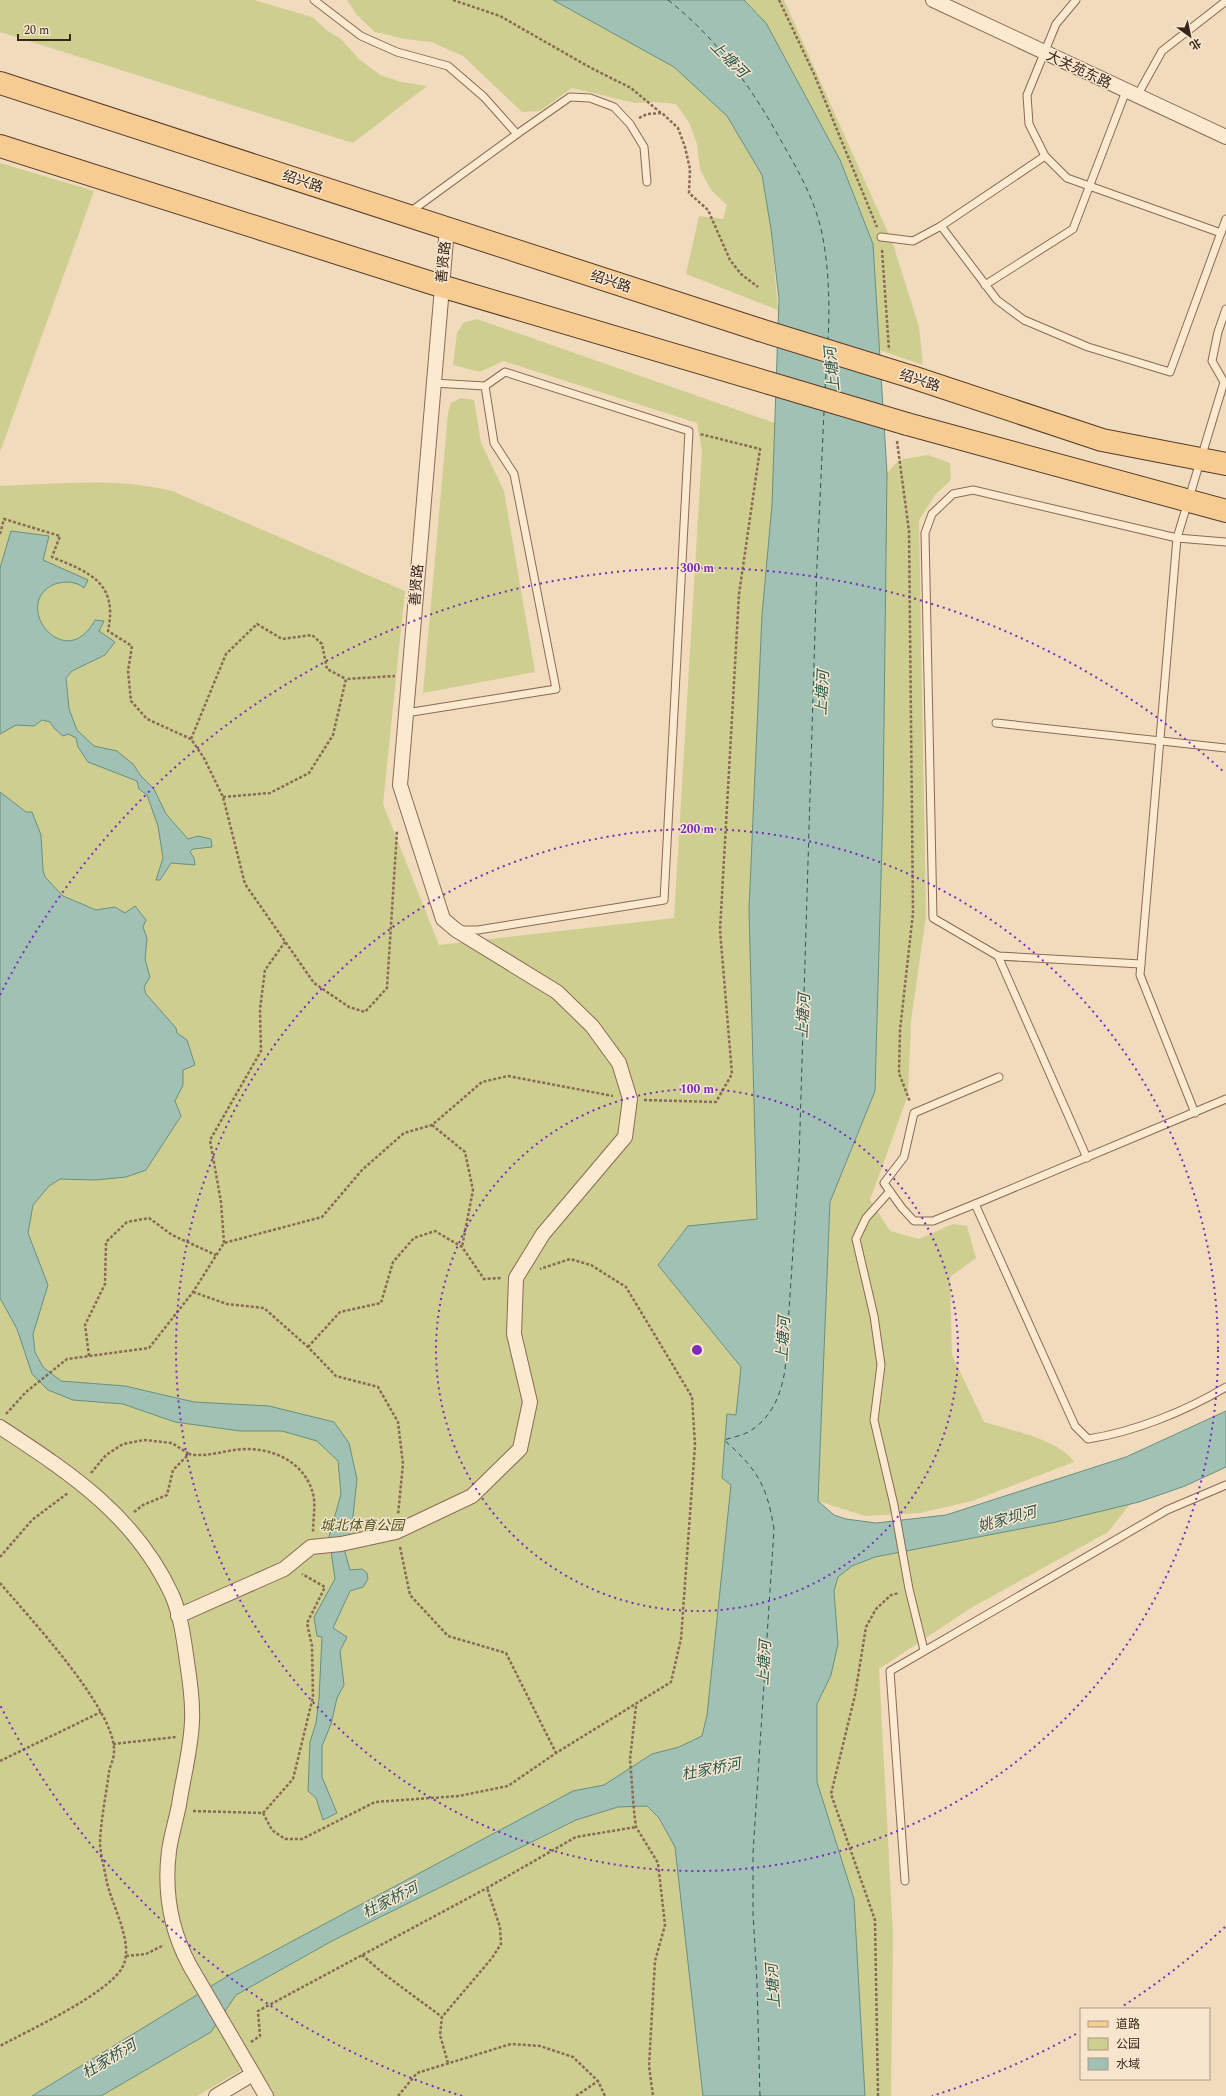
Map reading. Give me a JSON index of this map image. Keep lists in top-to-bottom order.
{
  "streets": {
    "main road": ["绍兴路"],
    "street": ["大关苑东路", "善贤路"]
  },
  "crossings": [
    ["绍兴路", "善贤路"]
  ],
  "water": ["上塘河", "姚家坝河", "杜家桥河"],
  "parks": ["城北体育公园"],
  "legend": ["道路", "公园", "水域"],
  "scale_bar": "20 m",
  "north": "bottom right",
  "rings": ["300 m", "200 m", "100 m"]
}
